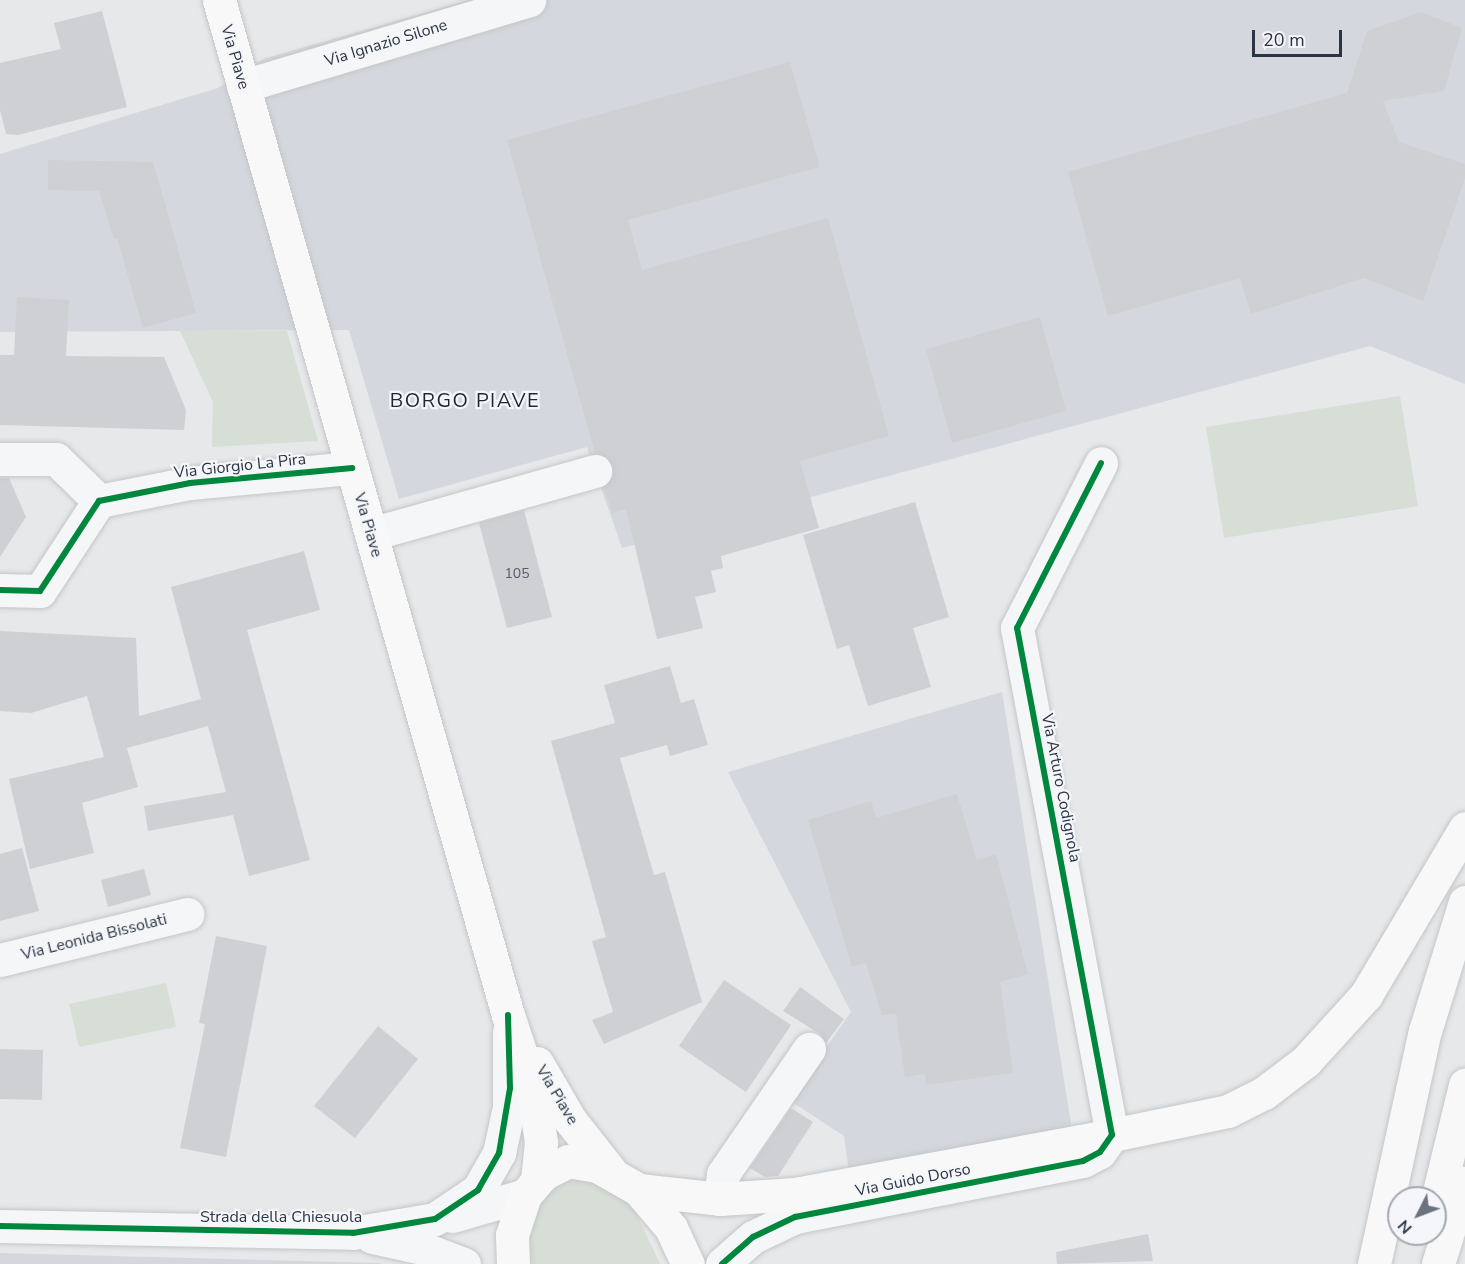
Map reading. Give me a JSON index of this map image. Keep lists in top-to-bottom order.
{
  "streets": {
    "main road": ["Via Piave", "Via Guido Dorso"],
    "street": [
      "Via Ignazio Silone",
      "Via Giorgio La Pira",
      "Via Arturo Codignola",
      "Via Leonida Bissolati",
      "Strada della Chiesuola"
    ]
  },
  "crossings": [
    ["Via Ignazio Silone", "Via Piave"],
    ["Via Piave", "Via Giorgio La Pira"],
    ["Via Piave", "Strada della Chiesuola"],
    ["Via Arturo Codignola", "Via Guido Dorso"]
  ],
  "districts": ["BORGO PIAVE"],
  "house_numbers": ["105"],
  "scale_bar": "20 m",
  "north": "bottom left"
}
